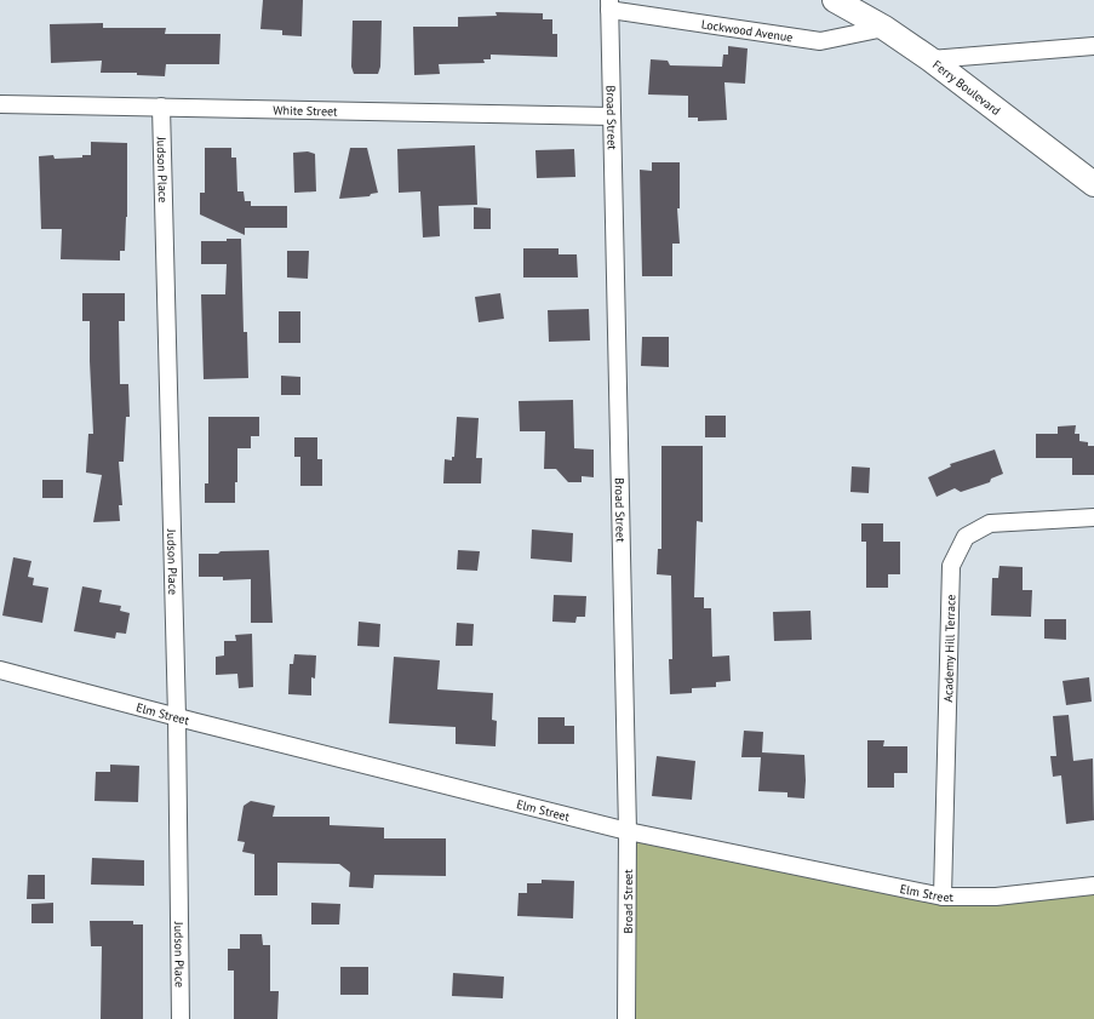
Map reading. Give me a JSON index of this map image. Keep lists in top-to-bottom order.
{
  "streets": {
    "main road": ["Ferry Boulevard"],
    "street": [
      "Lockwood Avenue",
      "White Street",
      "Broad Street",
      "Judson Place",
      "Academy Hill Terrace",
      "Elm Street"
    ]
  },
  "crossings": [
    ["Lockwood Avenue", "Ferry Boulevard"],
    ["Lockwood Avenue", "Broad Street"],
    ["White Street", "Broad Street"],
    ["White Street", "Judson Place"],
    ["Broad Street", "Elm Street"],
    ["Judson Place", "Elm Street"],
    ["Academy Hill Terrace", "Elm Street"]
  ]
}
